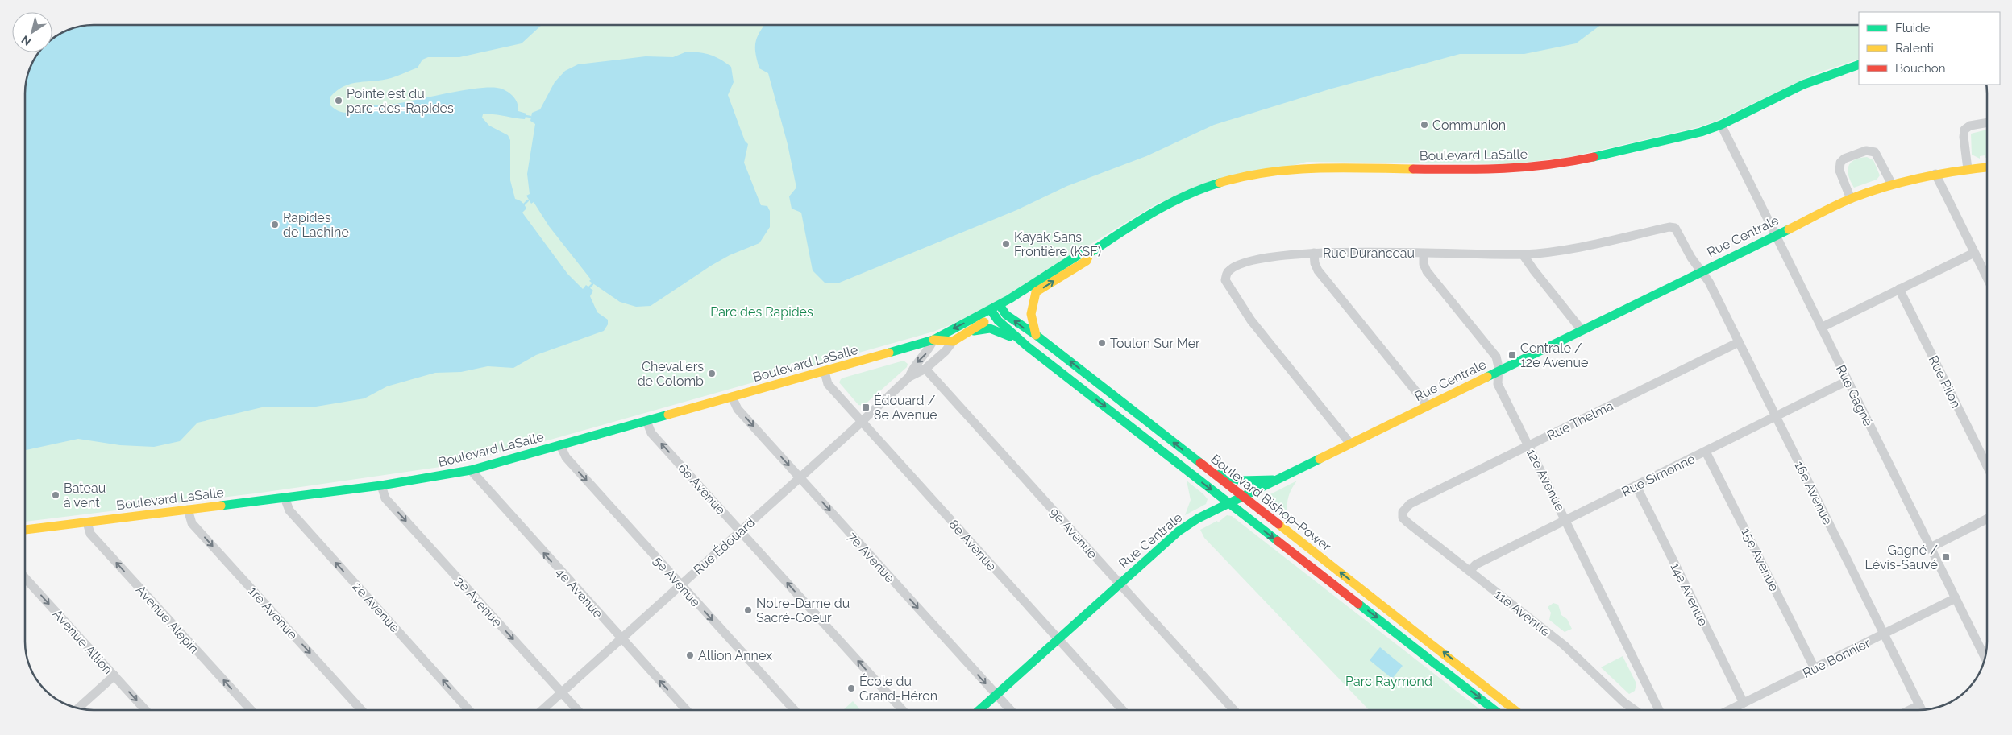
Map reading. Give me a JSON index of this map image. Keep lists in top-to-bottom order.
{
  "streets": {
    "street": [
      "Boulevard LaSalle",
      "Rue Centrale",
      "Rue Duranceau",
      "Rue Pilon",
      "Rue Gagné",
      "Rue Thelma",
      "Rue Simonne",
      "12e Avenue",
      "6e Avenue",
      "16e Avenue",
      "Boulevard Bishop-Power",
      "9e Avenue",
      "8e Avenue",
      "Rue Édouard",
      "7e Avenue",
      "15e Avenue",
      "5e Avenue",
      "4e Avenue",
      "14e Avenue",
      "3e Avenue",
      "2e Avenue",
      "1re Avenue",
      "11e Avenue",
      "Avenue Alepin",
      "Avenue Allion",
      "Rue Bonnier"
    ]
  },
  "crossings": [
    ["Boulevard LaSalle", "Rue Gagné"],
    ["Boulevard LaSalle", "6e Avenue"],
    ["Boulevard LaSalle", "Boulevard Bishop-Power"],
    ["Boulevard LaSalle", "8e Avenue"],
    ["Boulevard LaSalle", "Rue Édouard"],
    ["Boulevard LaSalle", "7e Avenue"],
    ["Boulevard LaSalle", "5e Avenue"],
    ["Boulevard LaSalle", "4e Avenue"],
    ["Boulevard LaSalle", "3e Avenue"],
    ["Boulevard LaSalle", "2e Avenue"],
    ["Boulevard LaSalle", "1re Avenue"],
    ["Boulevard LaSalle", "Avenue Alepin"],
    ["Rue Centrale", "Rue Duranceau"],
    ["Rue Centrale", "Rue Gagné"],
    ["Rue Centrale", "12e Avenue"],
    ["Rue Centrale", "16e Avenue"],
    ["Rue Centrale", "Boulevard Bishop-Power"],
    ["Rue Centrale", "9e Avenue"],
    ["Rue Centrale", "8e Avenue"],
    ["Rue Centrale", "7e Avenue"],
    ["Rue Duranceau", "12e Avenue"],
    ["Rue Duranceau", "16e Avenue"],
    ["Rue Gagné", "Rue Simonne"],
    ["Rue Gagné", "Rue Bonnier"],
    ["Rue Thelma", "12e Avenue"],
    ["Rue Thelma", "16e Avenue"],
    ["Rue Thelma", "11e Avenue"],
    ["Rue Simonne", "12e Avenue"],
    ["Rue Simonne", "16e Avenue"],
    ["Rue Simonne", "15e Avenue"],
    ["Rue Simonne", "14e Avenue"],
    ["Rue Simonne", "11e Avenue"],
    ["6e Avenue", "Rue Édouard"],
    ["16e Avenue", "Rue Bonnier"],
    ["9e Avenue", "Rue Édouard"],
    ["8e Avenue", "Rue Édouard"],
    ["Rue Édouard", "7e Avenue"],
    ["Rue Édouard", "5e Avenue"],
    ["Rue Édouard", "4e Avenue"],
    ["Rue Édouard", "3e Avenue"],
    ["15e Avenue", "Rue Bonnier"],
    ["14e Avenue", "Rue Bonnier"]
  ],
  "one_way": [
    "6e Avenue",
    "7e Avenue",
    "5e Avenue",
    "4e Avenue",
    "3e Avenue",
    "2e Avenue",
    "1re Avenue",
    "Avenue Alepin",
    "Avenue Allion"
  ],
  "parks": ["Parc des Rapides", "Parc Raymond"],
  "places": {
    "other": [
      "Pointe est du parc-des-Rapides",
      "Communion",
      "Rapides de Lachine",
      "Kayak Sans Frontière (KSF)",
      "Toulon Sur Mer",
      "Chevaliers de Colomb",
      "Bateau à vent",
      "Notre-Dame du Sacré-Coeur",
      "Allion Annex",
      "École du Grand-Héron"
    ],
    "transit": ["Centrale / 12e Avenue", "Édouard / 8e Avenue", "Gagné / Lévis-Sauvé"]
  },
  "legend": ["Fluide", "Ralenti", "Bouchon"],
  "north": "bottom left"
}
